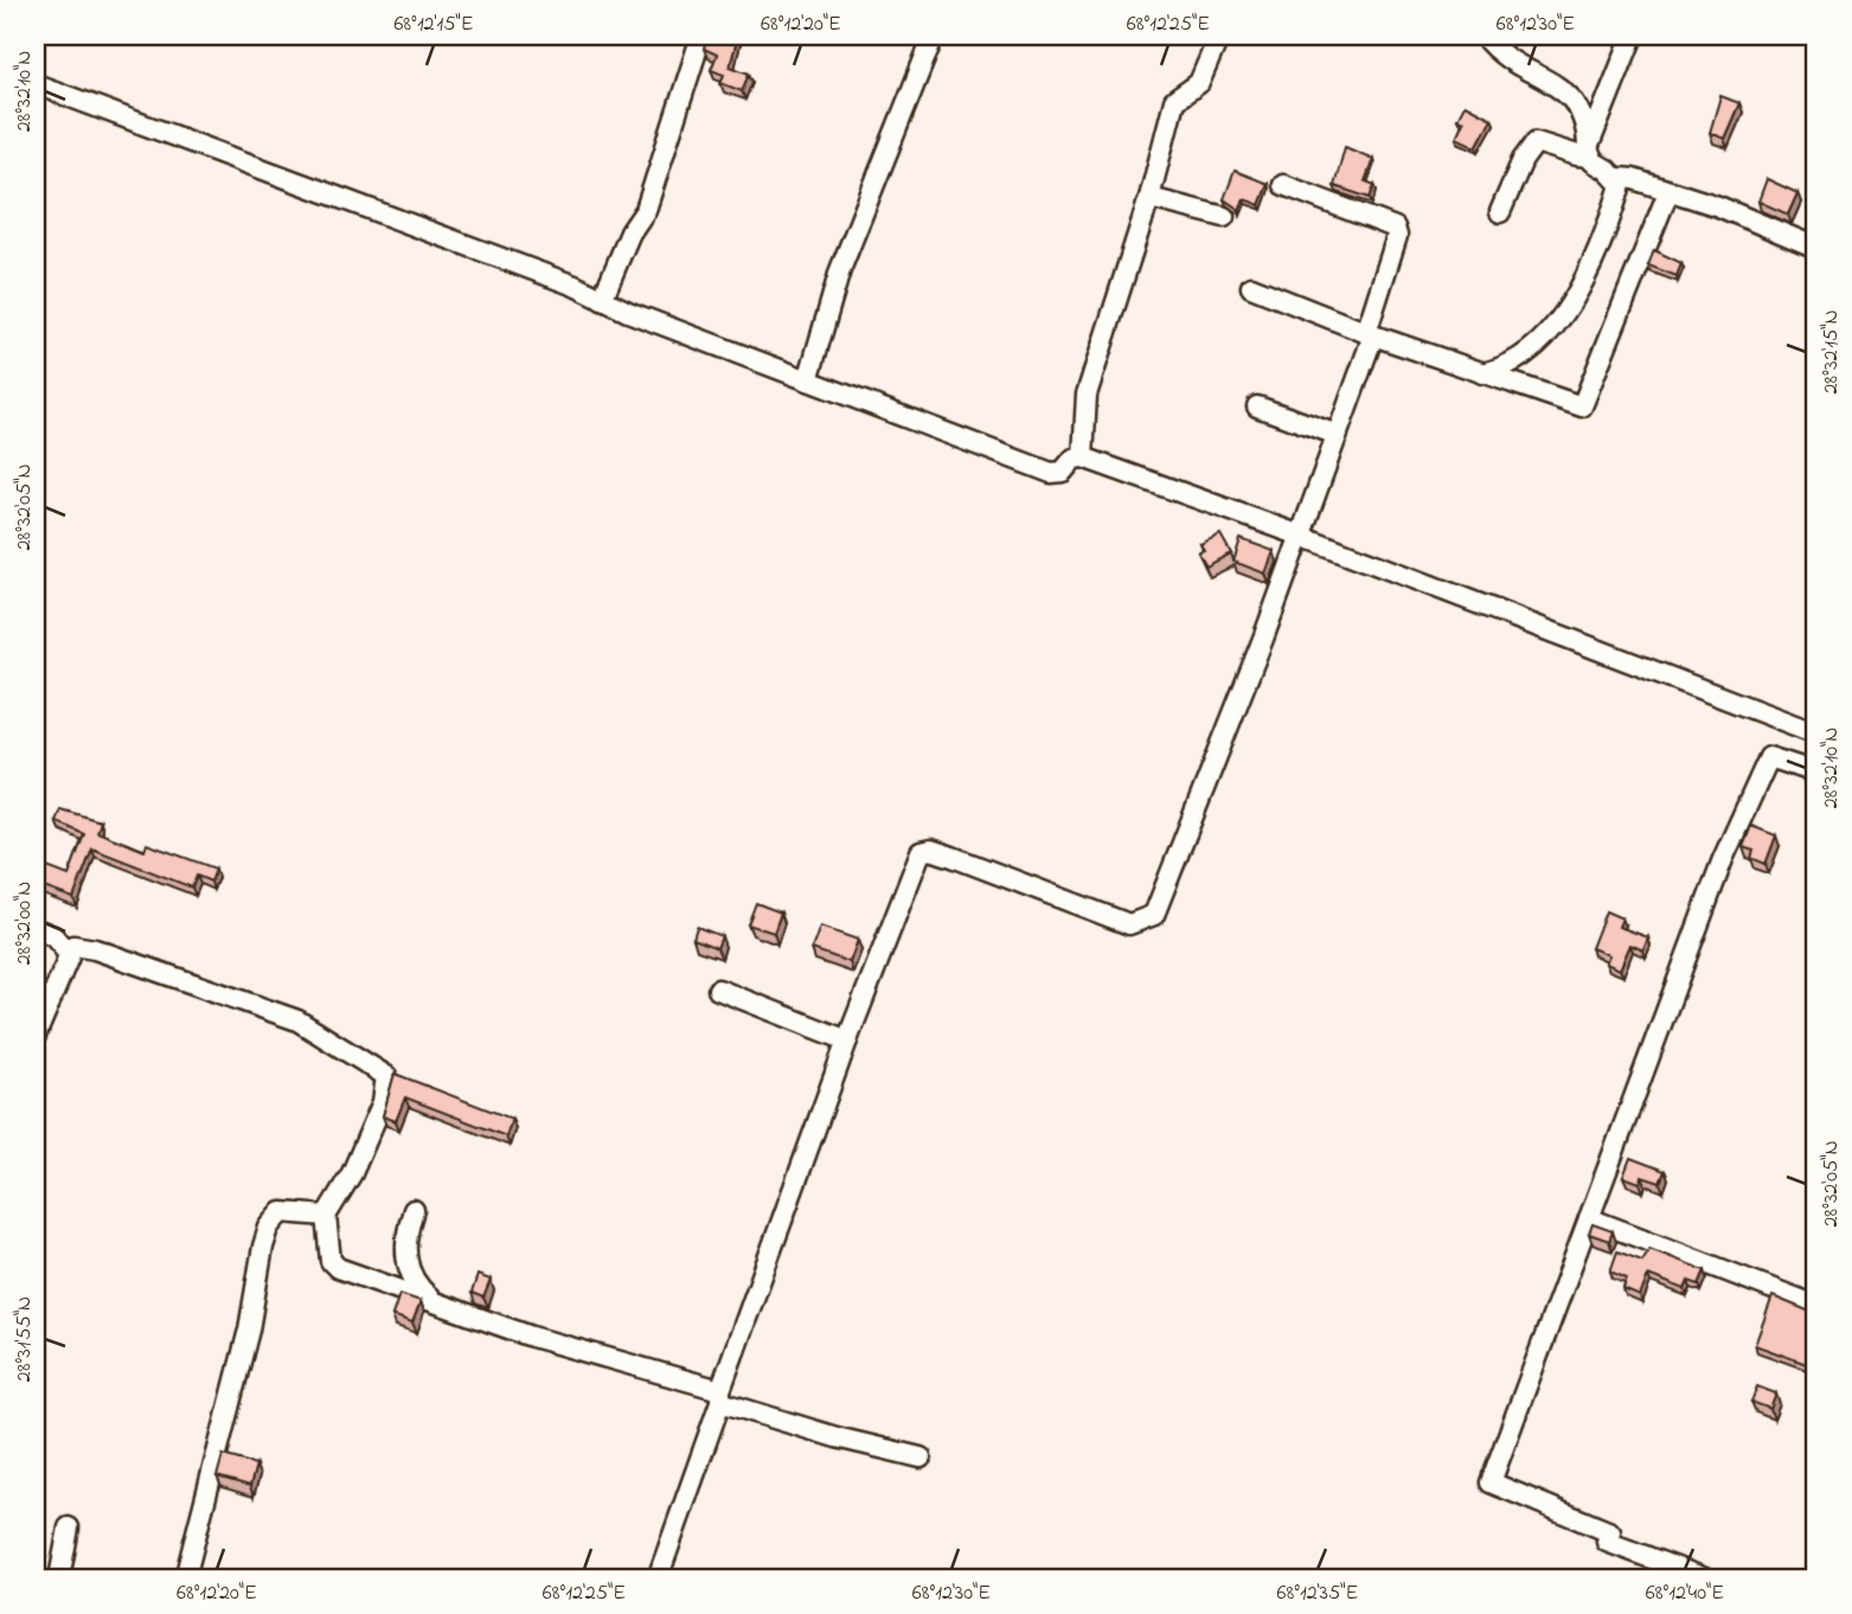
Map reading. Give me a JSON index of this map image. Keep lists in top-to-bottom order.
{
  "coordinates": [
    "68°12'15\"E",
    "68°12'20\"E",
    "68°12'25\"E",
    "68°12'30\"E",
    "28°32'10\"N",
    "28°32'15\"N",
    "28°32'05\"N",
    "28°32'00\"N",
    "28°31'55\"N",
    "68°12'35\"E",
    "68°12'40\"E"
  ]
}
